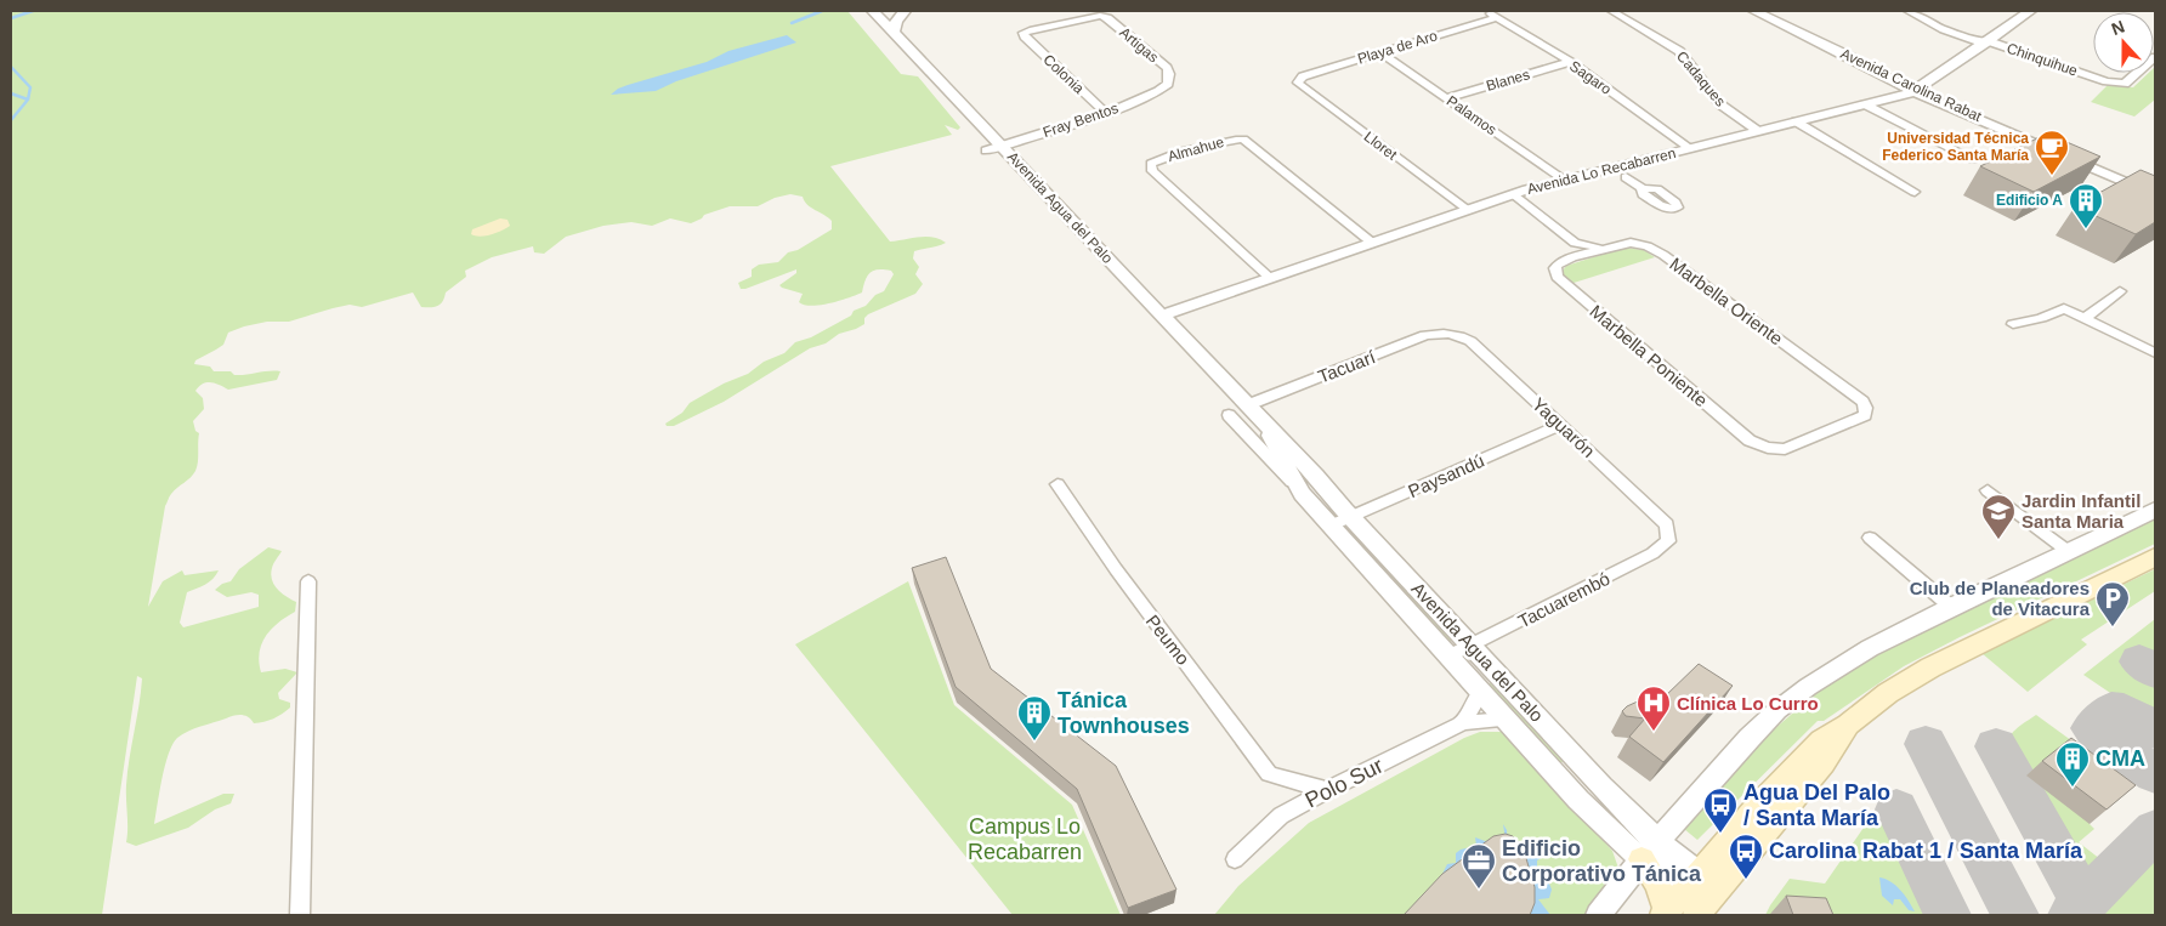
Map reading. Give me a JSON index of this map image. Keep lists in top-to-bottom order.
{
  "streets": {
    "street": [
      "Artigas",
      "Playa de Aro",
      "Chinquihue",
      "Colonia",
      "Sagaro",
      "Cadaques",
      "Blanes",
      "Avenida Carolina Rabat",
      "Palamos",
      "Fray Bentos",
      "Lloret",
      "Almahue",
      "Avenida Lo Recabarren",
      "Avenida Agua del Palo",
      "Marbella Oriente",
      "Marbella Poniente",
      "Tacuarí",
      "Yaguarón",
      "Paysandú",
      "Tacuarembó",
      "Peumo",
      "Polo Sur"
    ]
  },
  "crossings": [
    ["Artigas", "Colonia"],
    ["Artigas", "Fray Bentos"],
    ["Playa de Aro", "Sagaro"],
    ["Playa de Aro", "Palamos"],
    ["Playa de Aro", "Lloret"],
    ["Chinquihue", "Avenida Lo Recabarren"],
    ["Colonia", "Fray Bentos"],
    ["Sagaro", "Blanes"],
    ["Sagaro", "Avenida Lo Recabarren"],
    ["Cadaques", "Avenida Lo Recabarren"],
    ["Blanes", "Palamos"],
    ["Avenida Carolina Rabat", "Avenida Lo Recabarren"],
    ["Palamos", "Avenida Lo Recabarren"],
    ["Fray Bentos", "Avenida Agua del Palo"],
    ["Lloret", "Avenida Lo Recabarren"],
    ["Almahue", "Avenida Lo Recabarren"],
    ["Avenida Lo Recabarren", "Avenida Agua del Palo"],
    ["Avenida Agua del Palo", "Tacuarí"],
    ["Avenida Agua del Palo", "Paysandú"],
    ["Avenida Agua del Palo", "Tacuarembó"],
    ["Avenida Agua del Palo", "Polo Sur"],
    ["Marbella Oriente", "Marbella Poniente"],
    ["Tacuarí", "Yaguarón"],
    ["Yaguarón", "Paysandú"],
    ["Yaguarón", "Tacuarembó"],
    ["Peumo", "Polo Sur"]
  ],
  "parks": ["Campus Lo Recabarren"],
  "places": {
    "cafe": ["Universidad Técnica Federico Santa María"],
    "building": ["Edificio A", "Tánica Townhouses", "CMA"],
    "school or university": ["Jardin Infantil Santa Maria"],
    "parking": ["Club de Planeadores de Vitacura"],
    "hospital": ["Clínica Lo Curro"],
    "bus stop": ["Agua Del Palo / Santa María", "Carolina Rabat 1 / Santa María"],
    "office": ["Edificio Corporativo Tánica"]
  },
  "north": "top"
}
